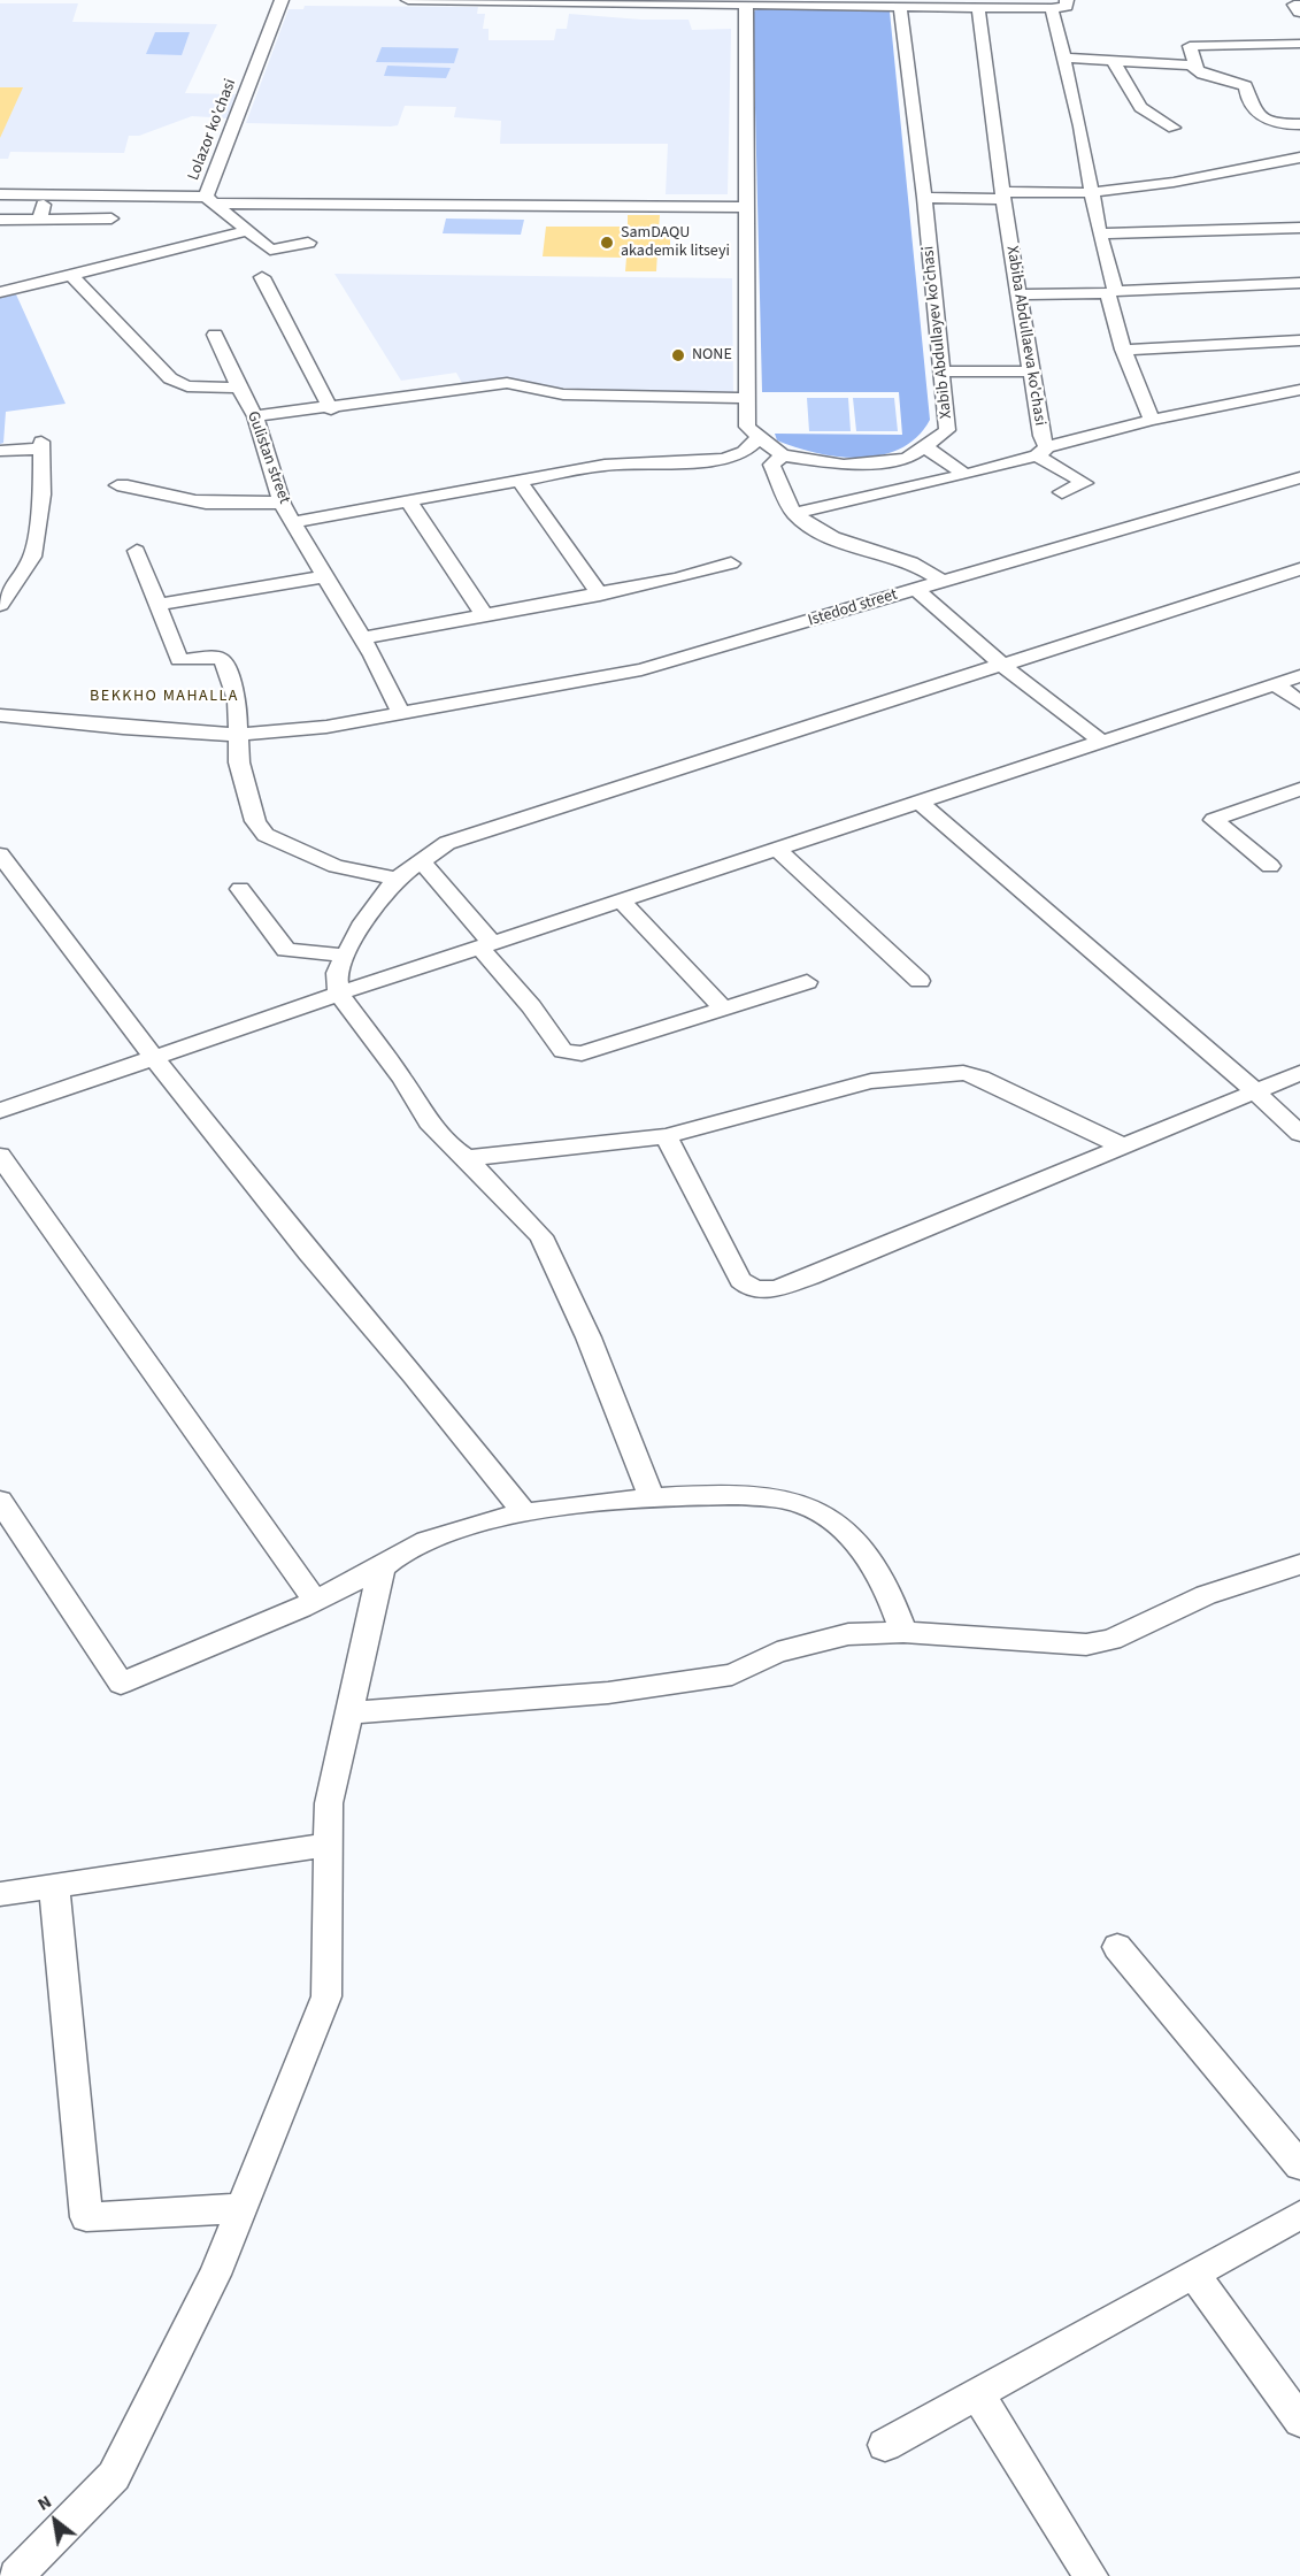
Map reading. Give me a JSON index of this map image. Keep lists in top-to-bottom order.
{
  "streets": {
    "street": [
      "Lolazor ko'chasi",
      "Xabib Abdullayev ko'chasi",
      "Xabiba Abdullaeva ko'chasi",
      "Gulistan street",
      "Istedod street"
    ]
  },
  "crossings": [
    ["Gulistan street", "Istedod street"]
  ],
  "districts": ["BEKKHO MAHALLA"],
  "places": ["SamDAQU akademik litseyi", "NONE"],
  "north": "top left"
}
